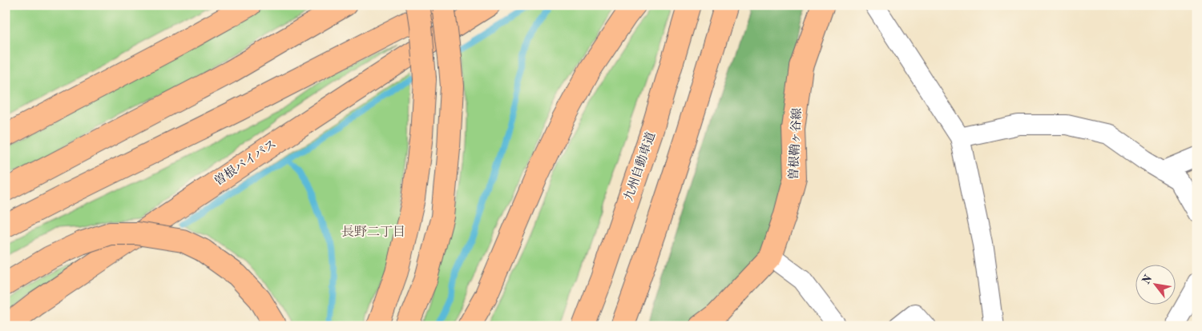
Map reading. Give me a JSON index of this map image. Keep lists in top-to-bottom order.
{
  "streets": {
    "main road": ["曽根鞘ヶ谷線", "曽根バイパス", "九州自動車道"]
  },
  "districts": ["長野二丁目"],
  "north": "top left"
}
